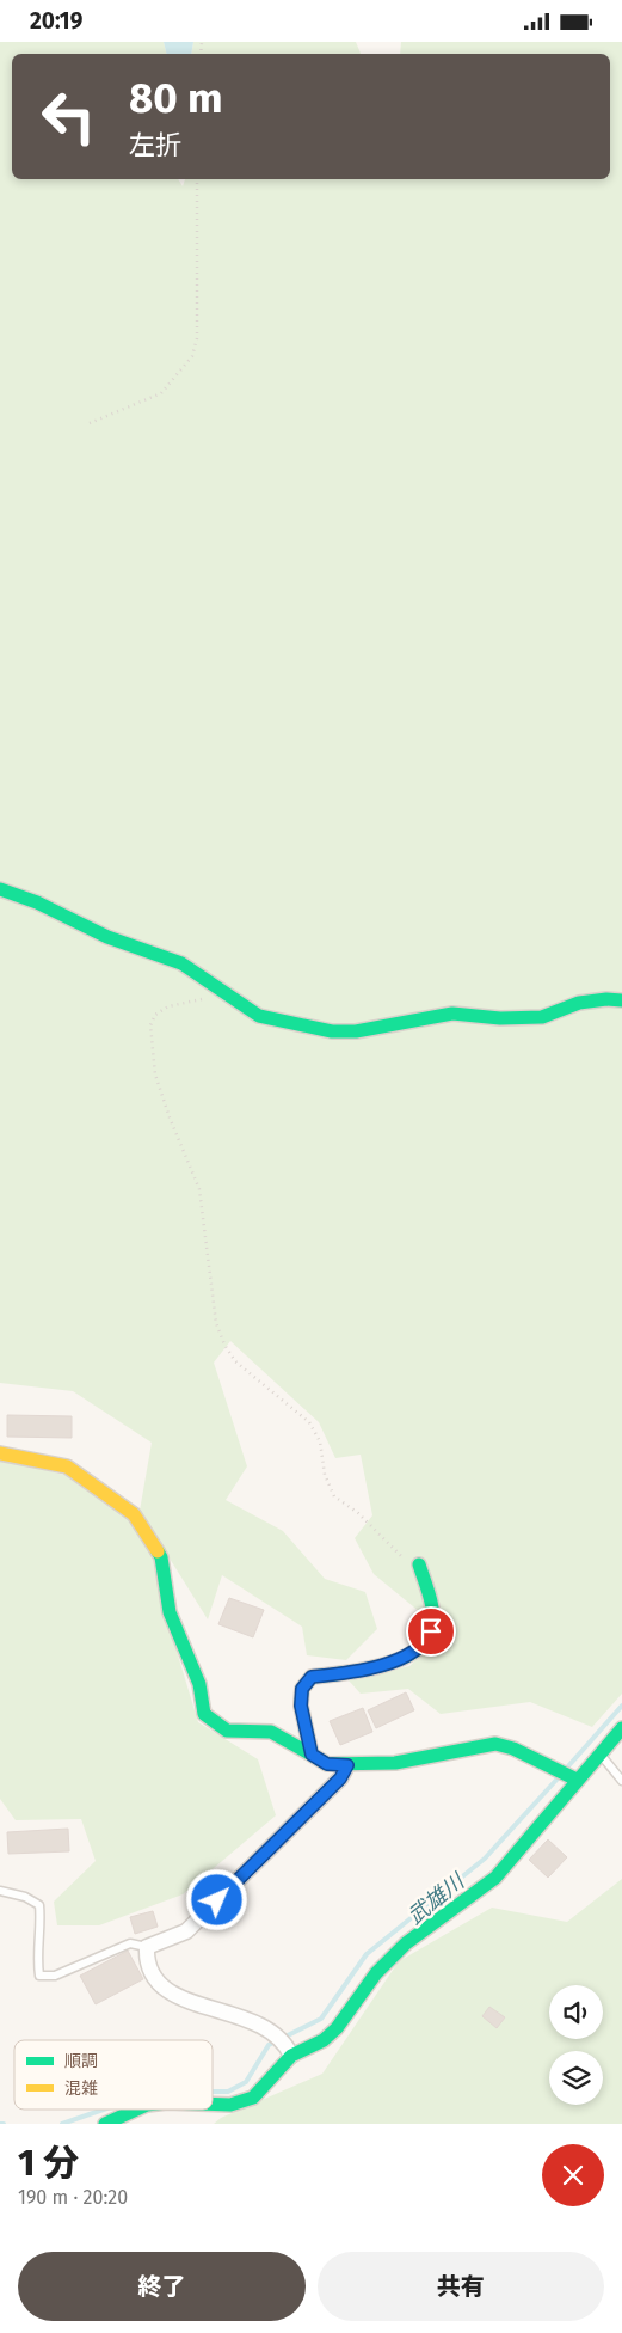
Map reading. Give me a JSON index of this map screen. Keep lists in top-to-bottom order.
{
  "water": ["武雄川"],
  "legend": ["順調", "混雑"],
  "page": {
    "status": "20:19",
    "turn": ["80 m", "左折"],
    "heading": ["1 分", "190 m · 20:20"],
    "buttons": ["終了", "共有"]
  }
}
